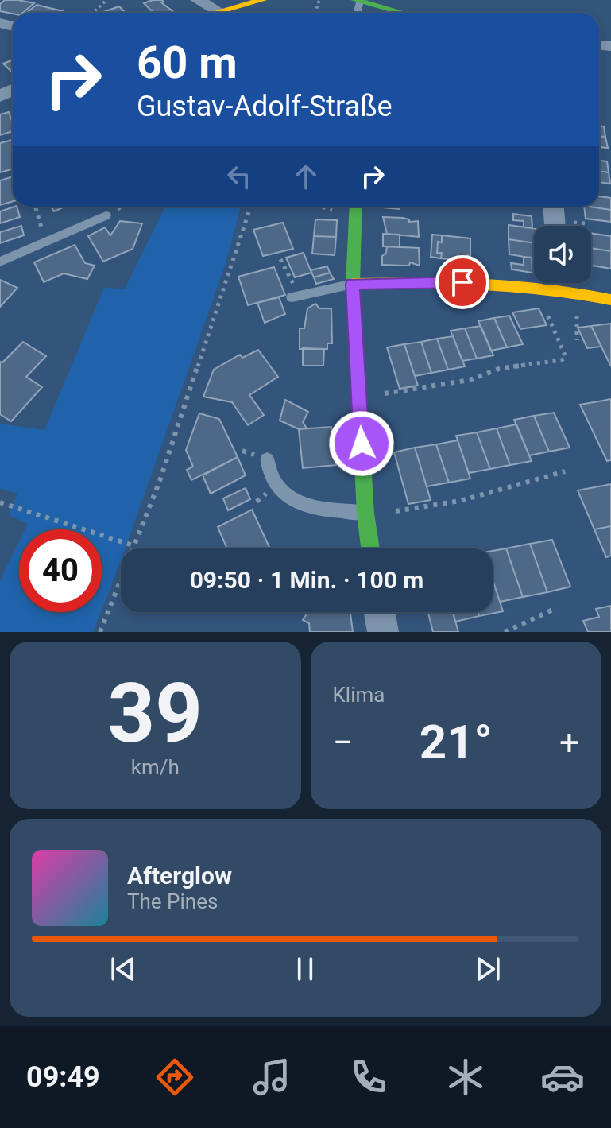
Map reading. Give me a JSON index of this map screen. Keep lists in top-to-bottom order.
{
  "page": {
    "turn": ["60 m", "Gustav-Adolf-Straße"],
    "limit": "40",
    "trip": "09:50 · 1 Min. · 100 m",
    "tile": [
      ["39", "km/h"],
      "Klima"
    ],
    "heat": ["−", "21°", "+"],
    "song": ["Afterglow", "The Pines"],
    "tabs": "09:49"
  }
}
